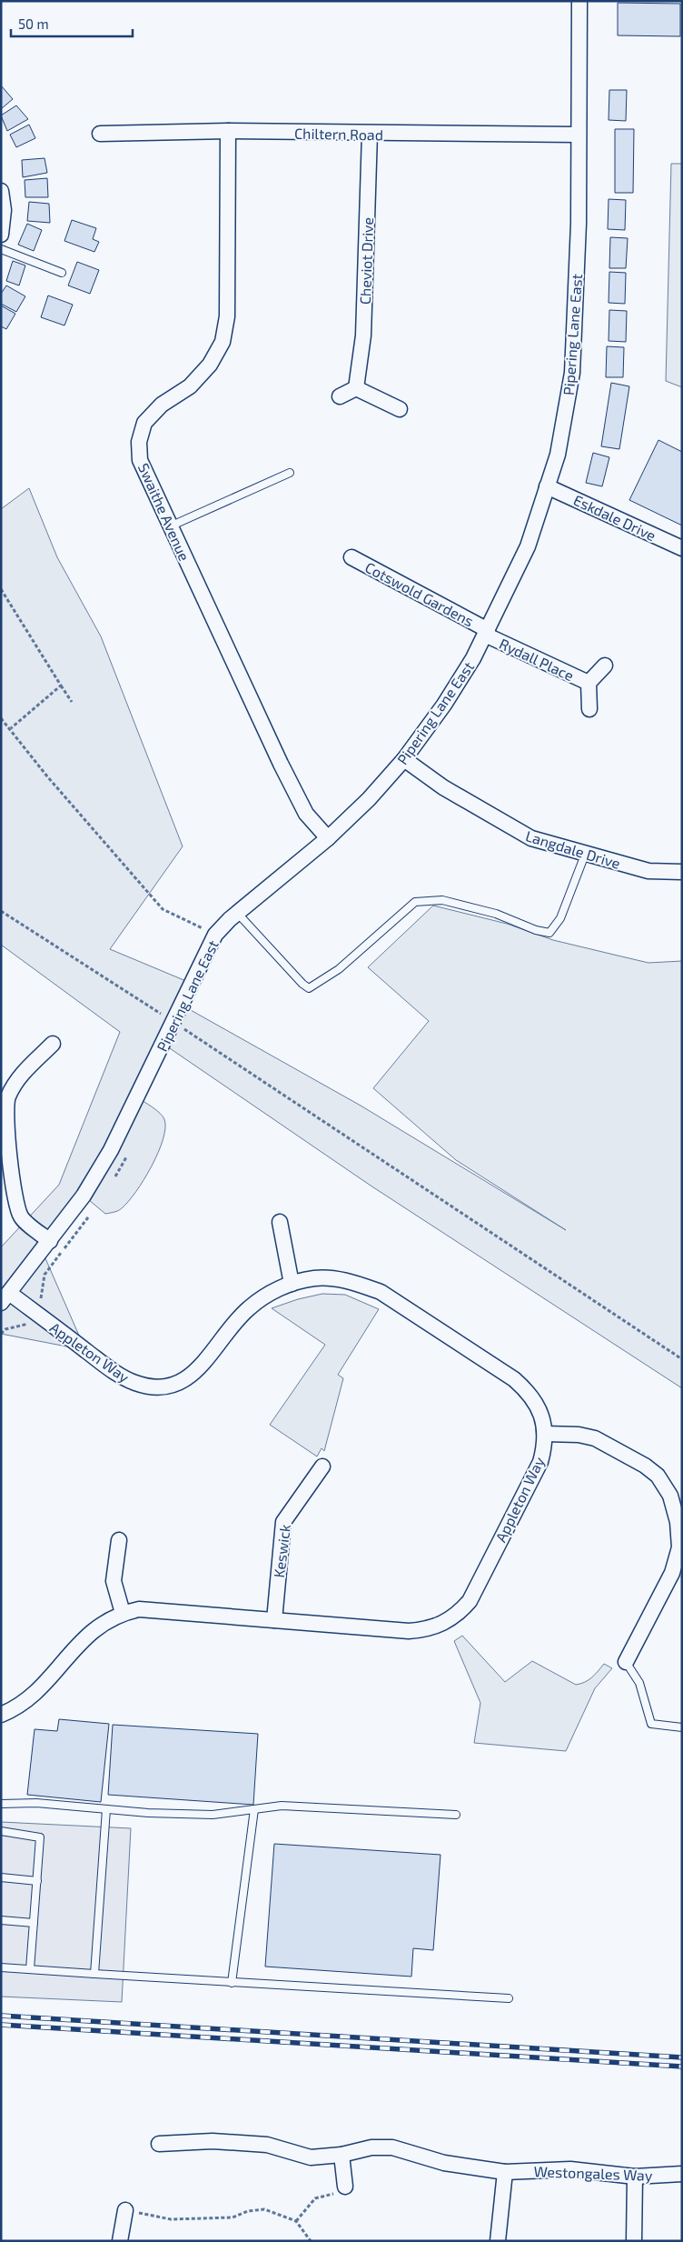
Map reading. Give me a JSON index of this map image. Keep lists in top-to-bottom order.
{
  "streets": {
    "street": [
      "Chiltern Road",
      "Cheviot Drive",
      "Pipering Lane East",
      "Swaithe Avenue",
      "Eskdale Drive",
      "Cotswold Gardens",
      "Rydall Place",
      "Langdale Drive",
      "Appleton Way",
      "Keswick",
      "Westongales Way"
    ]
  },
  "crossings": [
    ["Chiltern Road", "Cheviot Drive"],
    ["Chiltern Road", "Pipering Lane East"],
    ["Chiltern Road", "Swaithe Avenue"],
    ["Pipering Lane East", "Swaithe Avenue"],
    ["Pipering Lane East", "Eskdale Drive"],
    ["Pipering Lane East", "Cotswold Gardens"],
    ["Pipering Lane East", "Rydall Place"],
    ["Pipering Lane East", "Langdale Drive"],
    ["Pipering Lane East", "Appleton Way"],
    ["Cotswold Gardens", "Rydall Place"],
    ["Appleton Way", "Keswick"]
  ],
  "scale_bar": "50 m"
}
